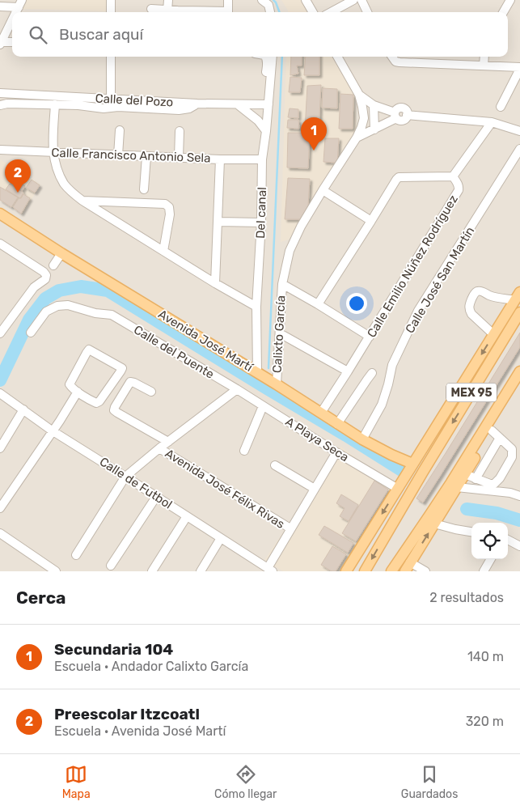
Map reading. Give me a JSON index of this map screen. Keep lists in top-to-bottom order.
{
  "streets": {
    "main road": ["Avenida José Martí", "MEX 95"],
    "street": [
      "Calle del Pozo",
      "Calle Francisco Antonio Sela",
      "Del canal",
      "Calle Emilio Núñez Rodríguez",
      "Calle José San Martín",
      "Calixto García",
      "Calle del Puente",
      "A Playa Seca",
      "Calle de Futbol",
      "Avenida José Félix Rivas"
    ]
  },
  "crossings": [
    ["Calle del Pozo", "Del canal"],
    ["Calle Francisco Antonio Sela", "Del canal"],
    ["Del canal", "Avenida José Martí"],
    ["Calle Emilio Núñez Rodríguez", "Avenida José Martí"],
    ["Calle José San Martín", "Avenida José Martí"],
    ["Calixto García", "Avenida José Martí"],
    ["Calle del Puente", "A Playa Seca"]
  ],
  "page": {
    "search": "Buscar aquí",
    "pins": ["1", "2"],
    "heading": ["Cerca", "2 resultados"],
    "list": [
      {
        "mark": "1",
        "name": "Secundaria 104",
        "note": "Escuela · Andador Calixto García",
        "value": "140 m"
      },
      {
        "mark": "2",
        "name": "Preescolar Itzcoatl",
        "note": "Escuela · Avenida José Martí",
        "value": "320 m"
      }
    ],
    "nav": ["Mapa", "Cómo llegar", "Guardados"]
  }
}
